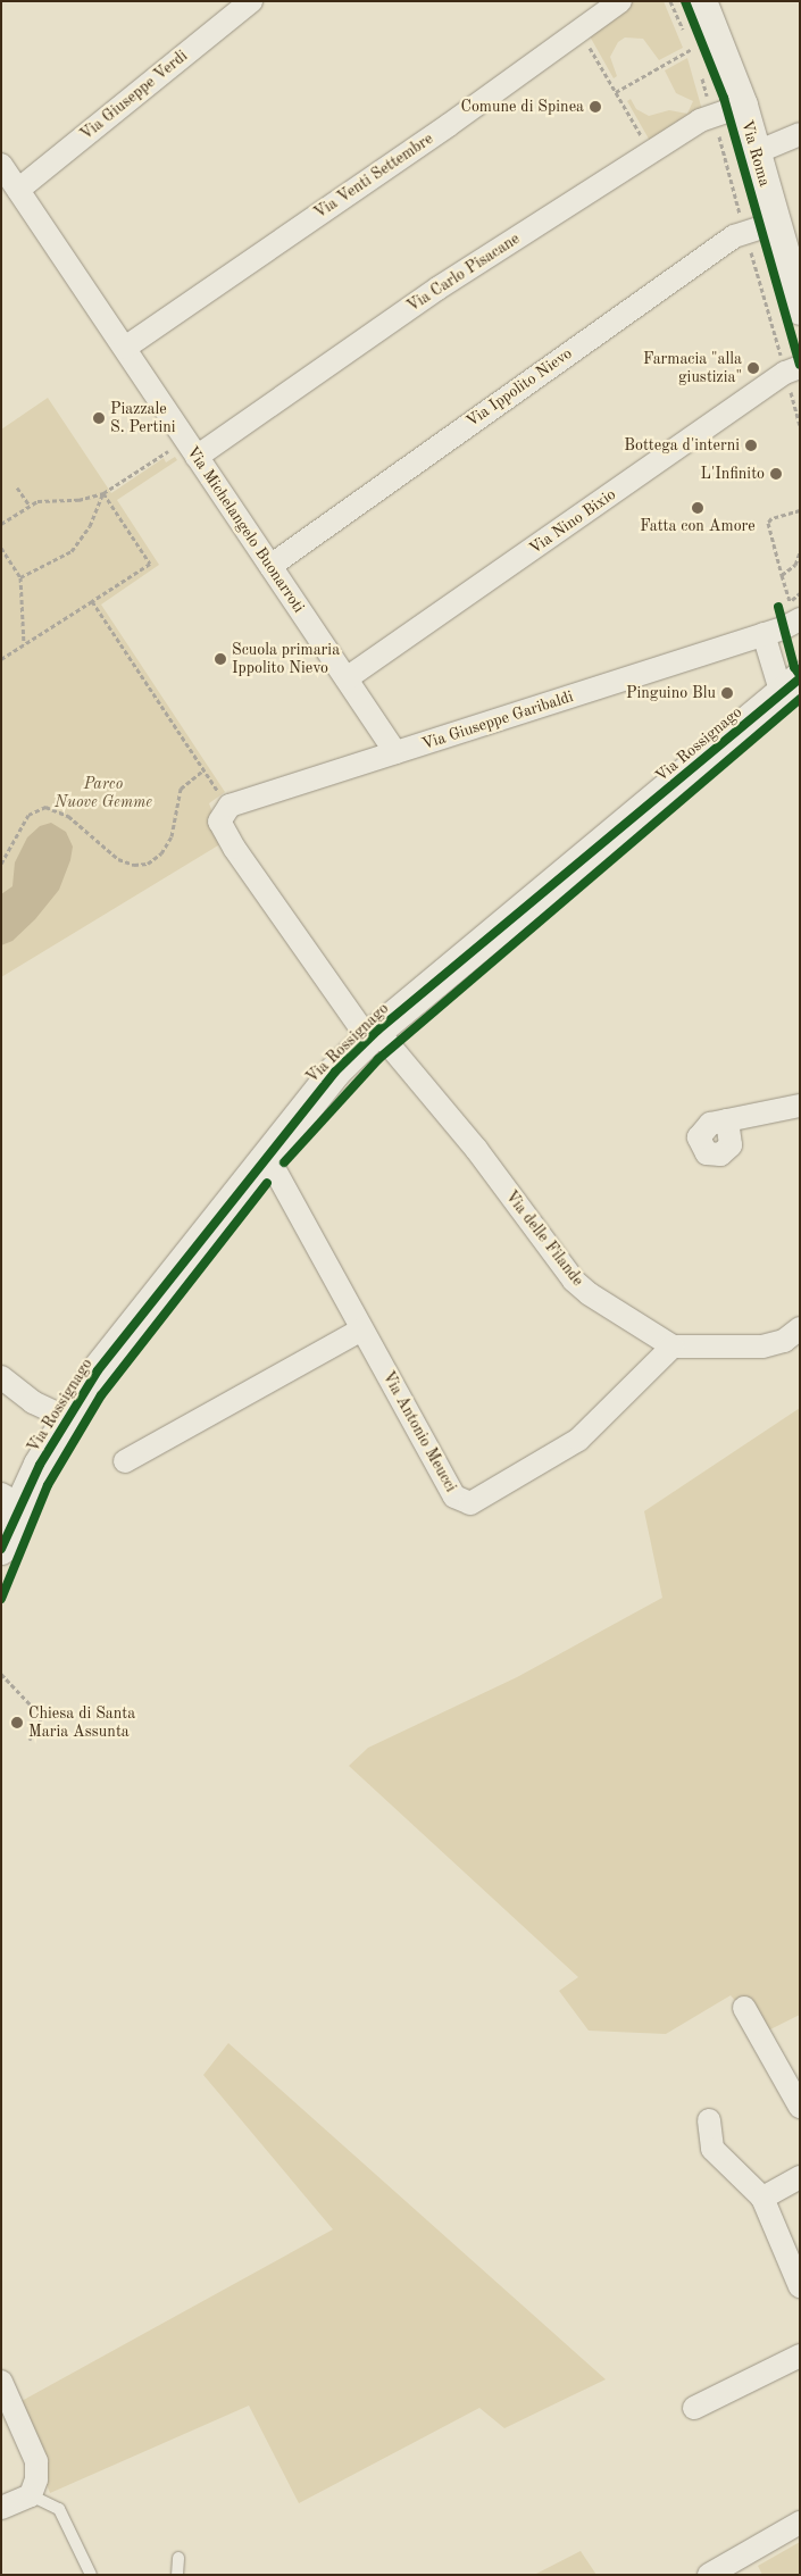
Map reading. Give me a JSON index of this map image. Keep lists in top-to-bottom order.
{
  "streets": {
    "street": [
      "Via Giuseppe Verdi",
      "Via Roma",
      "Via Venti Settembre",
      "Via Carlo Pisacane",
      "Via Ippolito Nievo",
      "Via Nino Bixio",
      "Via Michelangelo Buonarroti",
      "Via Giuseppe Garibaldi",
      "Via Rossignago",
      "Via delle Filande",
      "Via Antonio Meucci"
    ]
  },
  "crossings": [
    ["Via Giuseppe Verdi", "Via Michelangelo Buonarroti"],
    ["Via Roma", "Via Carlo Pisacane"],
    ["Via Roma", "Via Ippolito Nievo"],
    ["Via Venti Settembre", "Via Michelangelo Buonarroti"],
    ["Via Carlo Pisacane", "Via Michelangelo Buonarroti"],
    ["Via Ippolito Nievo", "Via Michelangelo Buonarroti"],
    ["Via Nino Bixio", "Via Michelangelo Buonarroti"],
    ["Via Michelangelo Buonarroti", "Via Giuseppe Garibaldi"],
    ["Via Giuseppe Garibaldi", "Via delle Filande"],
    ["Via Rossignago", "Via delle Filande"],
    ["Via Rossignago", "Via Antonio Meucci"],
    ["Via delle Filande", "Via Antonio Meucci"]
  ],
  "parks": ["Parco Nuove Gemme"],
  "places": [
    "Comune di Spinea",
    "Farmacia \"alla giustizia\"",
    "Piazzale S. Pertini",
    "Bottega d'interni",
    "L'Infinito",
    "Fatta con Amore",
    "Scuola primaria Ippolito Nievo",
    "Pinguino Blu",
    "Chiesa di Santa Maria Assunta"
  ]
}
